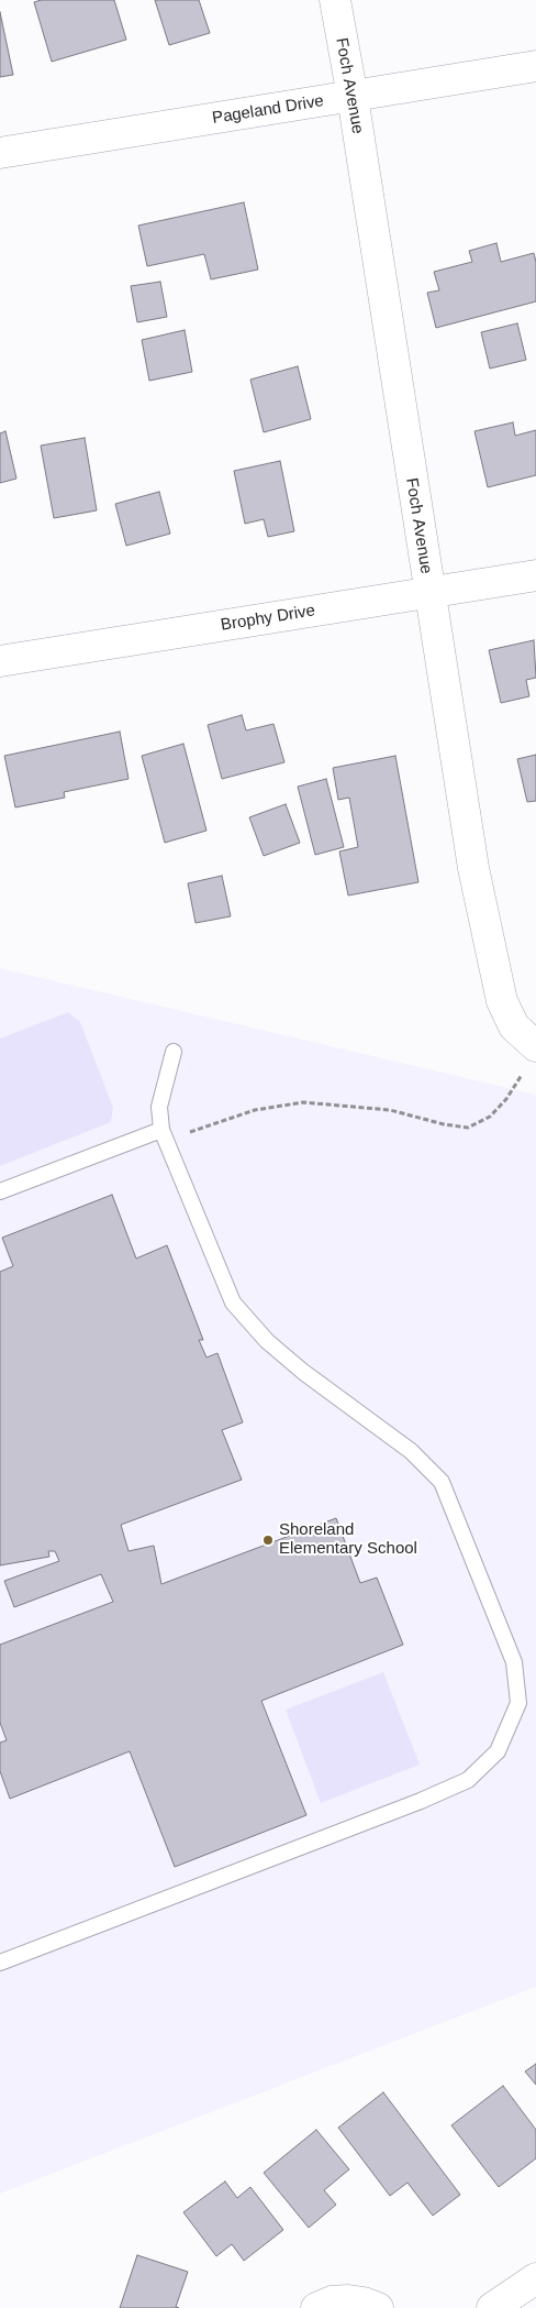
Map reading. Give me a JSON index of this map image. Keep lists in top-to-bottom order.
{
  "streets": {
    "street": ["Foch Avenue", "Pageland Drive", "Brophy Drive"]
  },
  "crossings": [
    ["Foch Avenue", "Pageland Drive"],
    ["Foch Avenue", "Brophy Drive"]
  ],
  "places": ["Shoreland Elementary School"]
}
